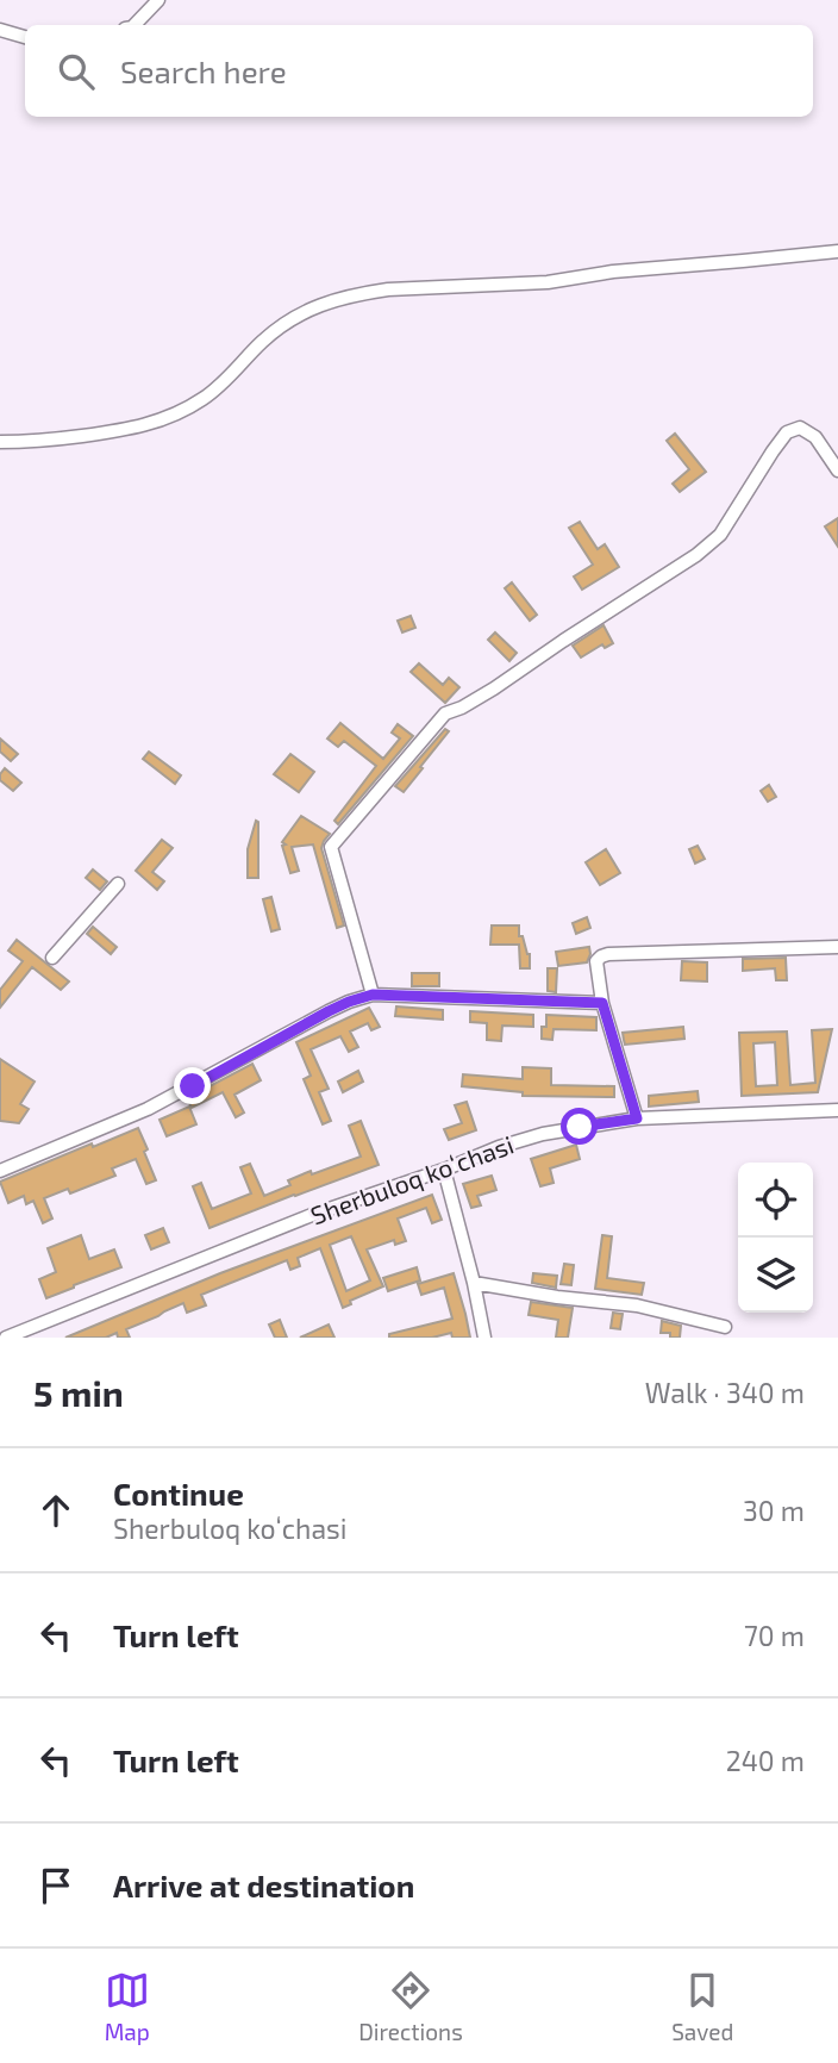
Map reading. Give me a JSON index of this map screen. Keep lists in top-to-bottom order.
{
  "streets": {
    "street": ["Sherbuloq koʻchasi"]
  },
  "page": {
    "search": "Search here",
    "heading": ["5 min", "Walk · 340 m"],
    "list": [
      ["Continue", "Sherbuloq koʻchasi", "30 m"],
      ["Turn left", "70 m"],
      ["Turn left", "240 m"],
      "Arrive at destination"
    ],
    "nav": ["Map", "Directions", "Saved"]
  }
}
